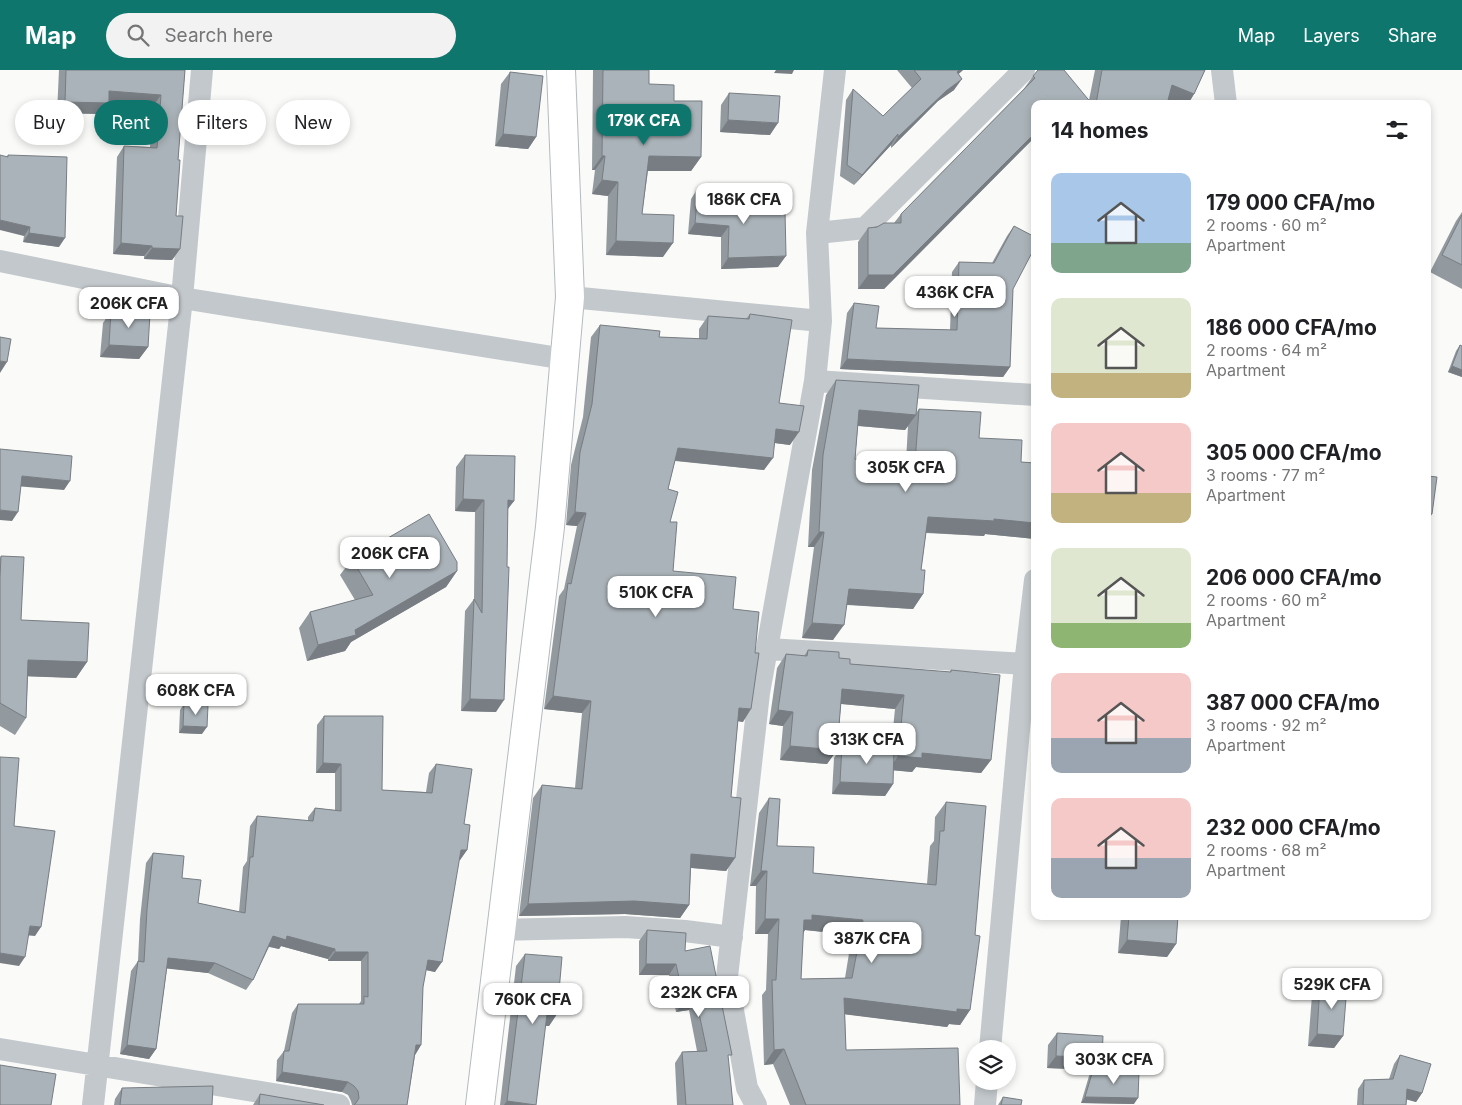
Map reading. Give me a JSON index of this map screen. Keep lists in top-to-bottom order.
{
  "page": {
    "header": "Map",
    "search": "Search here",
    "nav": ["Map", "Layers", "Share"],
    "chip": [
      "Buy",
      "Rent",
      "Filters",
      "New"
    ],
    "heading": "14 homes",
    "price": [
      "179K CFA",
      "186K CFA",
      "436K CFA",
      "206K CFA",
      "305K CFA",
      "206K CFA",
      "510K CFA",
      "608K CFA",
      "313K CFA",
      "387K CFA",
      "529K CFA",
      "232K CFA",
      "760K CFA",
      "303K CFA"
    ],
    "list": [
      {
        "name": "179 000 CFA/mo",
        "note": "2 rooms · 60 m² · Apartment"
      },
      {
        "name": "186 000 CFA/mo",
        "note": "2 rooms · 64 m² · Apartment"
      },
      {
        "name": "305 000 CFA/mo",
        "note": "3 rooms · 77 m² · Apartment"
      },
      {
        "name": "206 000 CFA/mo",
        "note": "2 rooms · 60 m² · Apartment"
      },
      {
        "name": "387 000 CFA/mo",
        "note": "3 rooms · 92 m² · Apartment"
      },
      {
        "name": "232 000 CFA/mo",
        "note": "2 rooms · 68 m² · Apartment"
      }
    ]
  }
}
